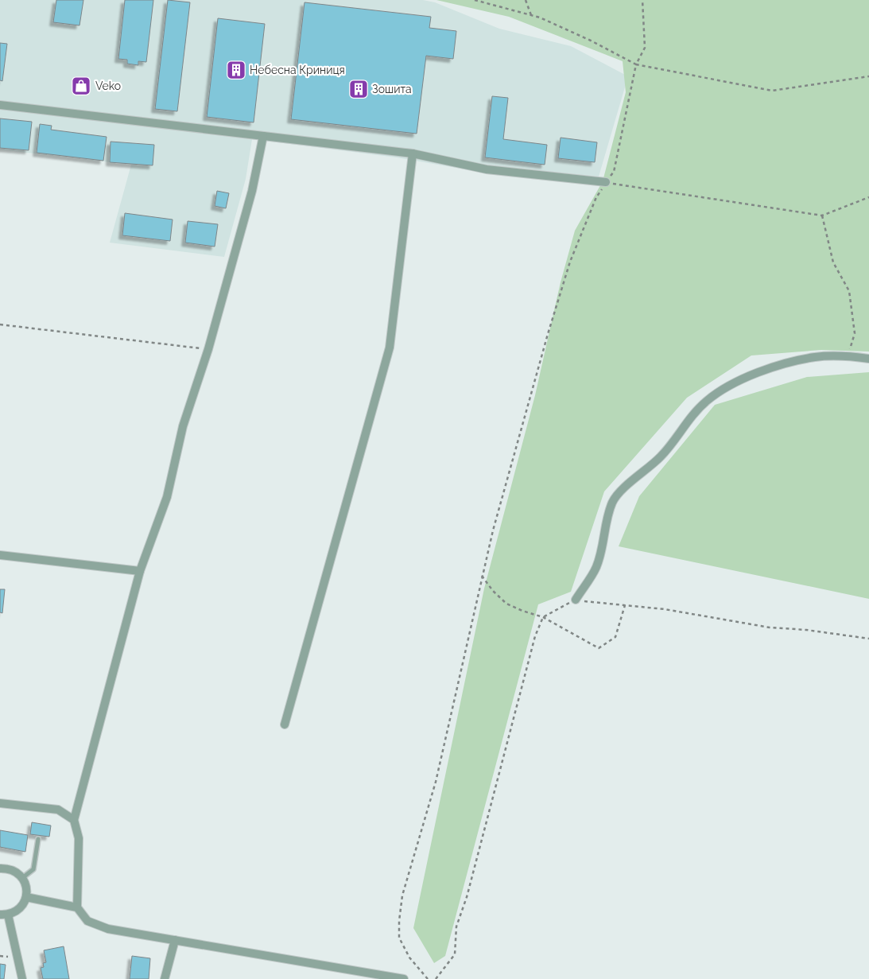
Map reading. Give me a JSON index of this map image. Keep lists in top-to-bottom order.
{
  "places": {
    "building": ["Небесна Криниця", "Зошита"],
    "shop": ["Veko"]
  }
}
